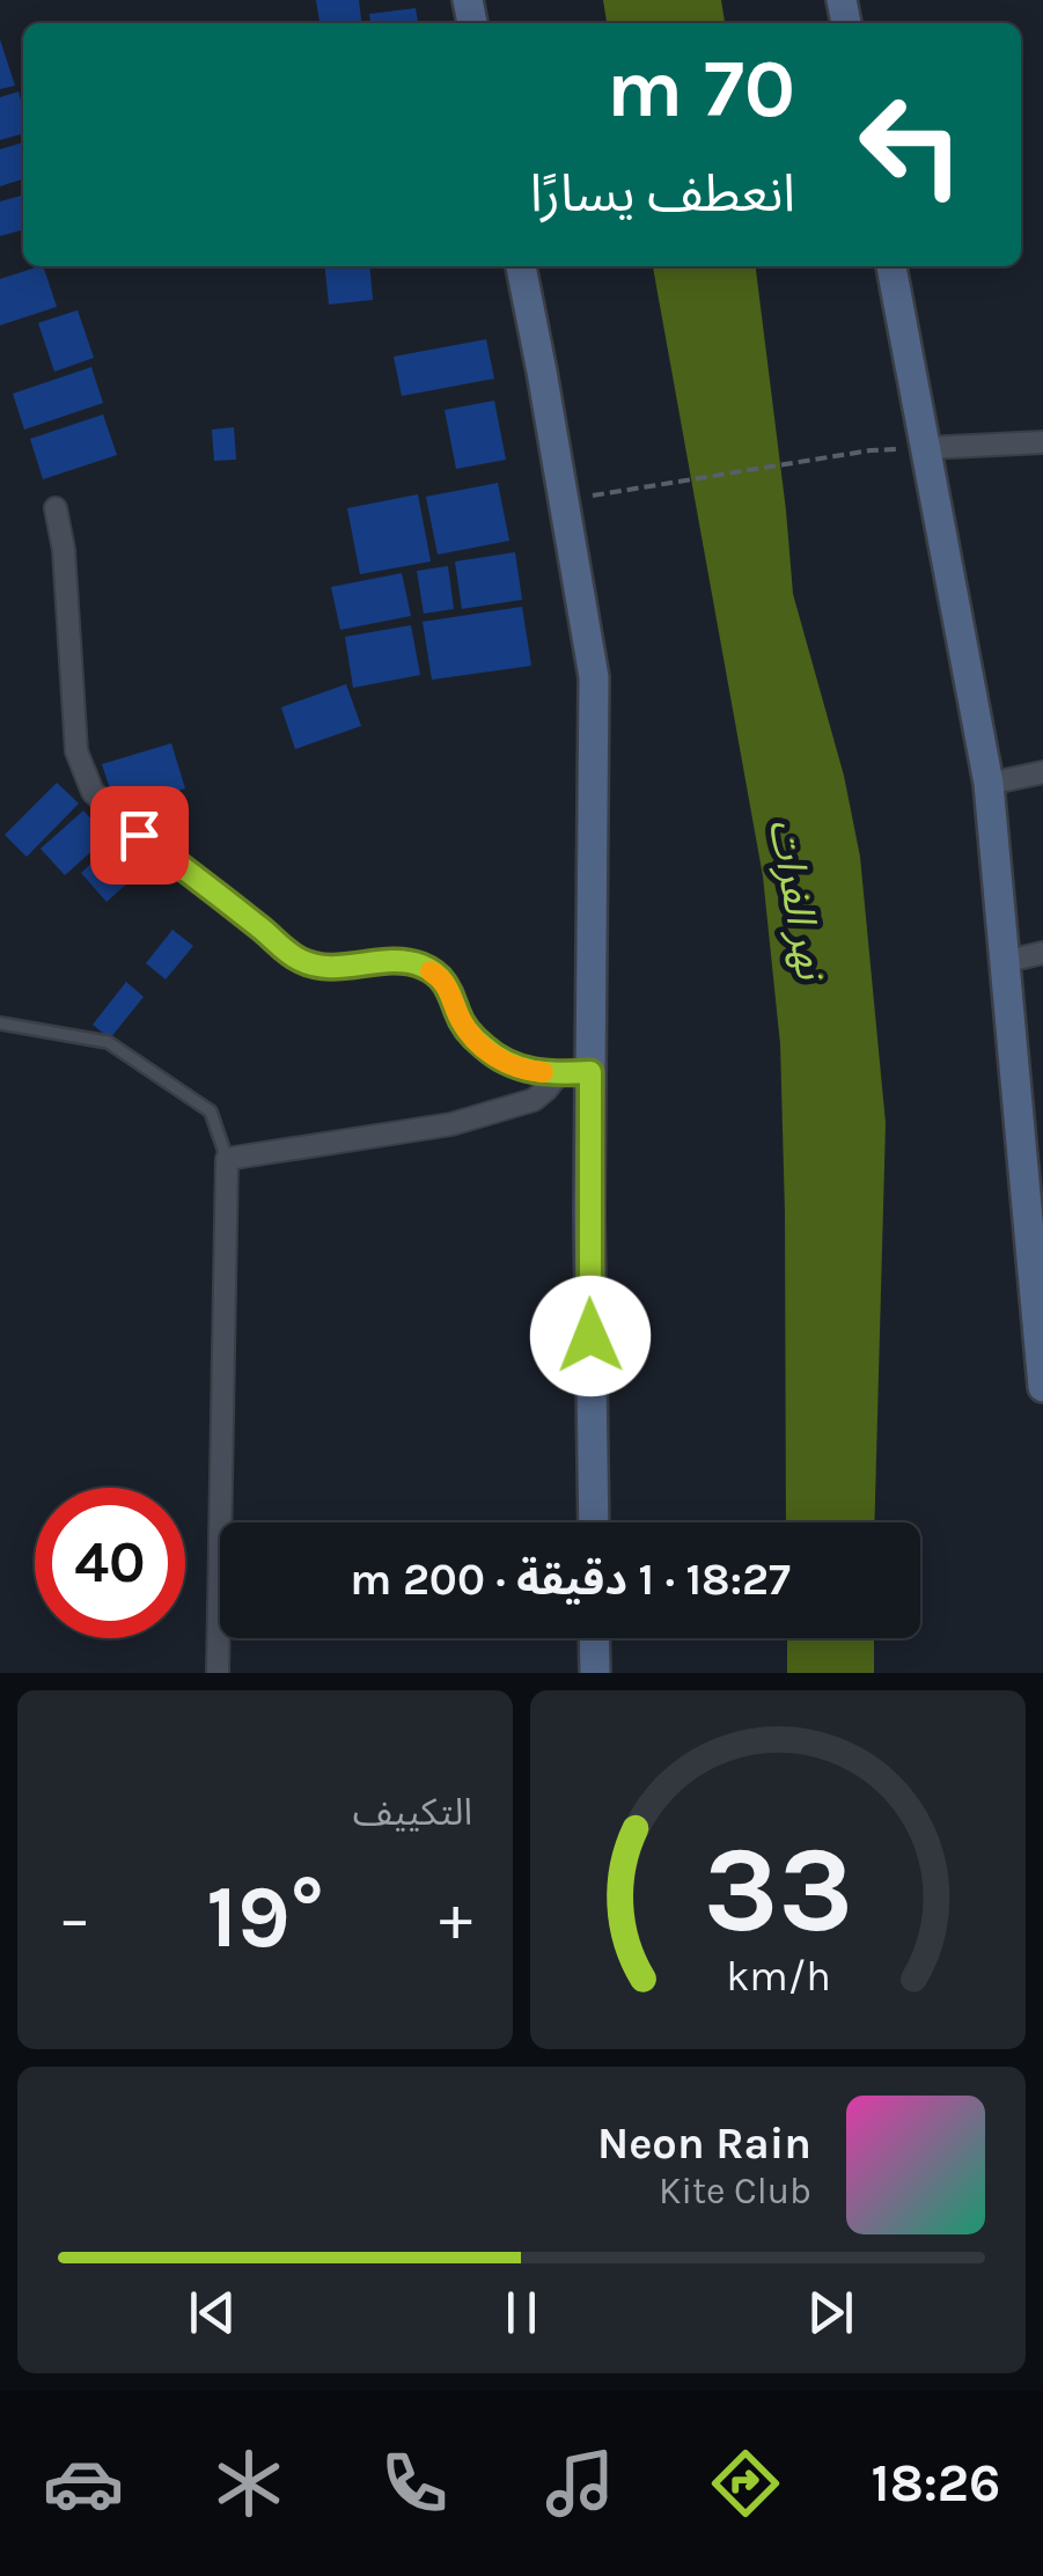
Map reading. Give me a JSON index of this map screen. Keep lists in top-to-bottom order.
{
  "water": ["نهر الفرات"],
  "page": {
    "turn": ["70 m", "انعطف يسارًا"],
    "limit": "40",
    "trip": "18:27 · 1 دقيقة · 200 m",
    "tile": "التكييف",
    "heat": ["−", "19°", "+"],
    "song": ["Neon Rain", "Kite Club"],
    "tabs": "18:26",
    "gauge": ["33", "km/h"]
  }
}
